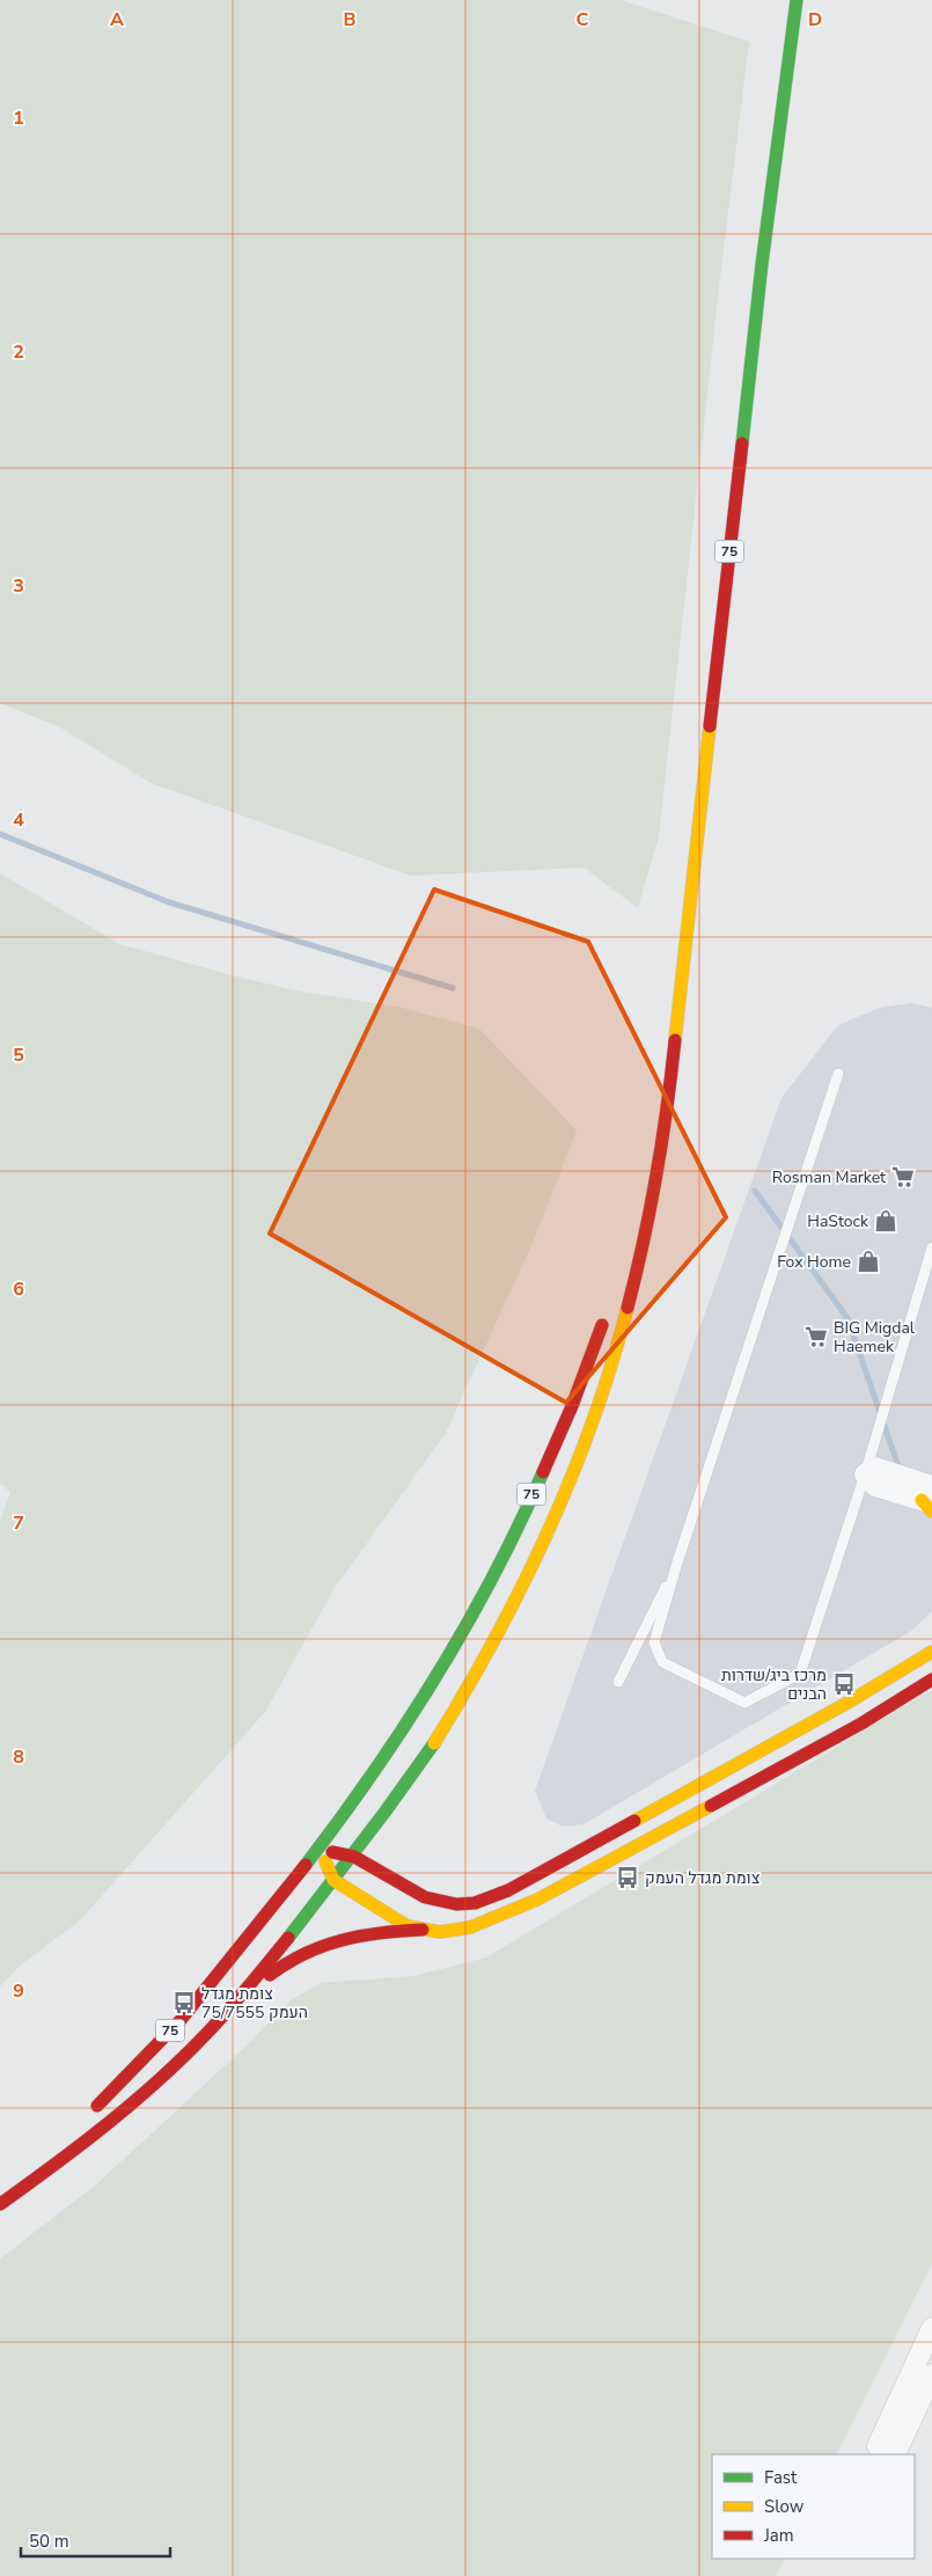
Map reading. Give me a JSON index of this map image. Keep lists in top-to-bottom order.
{
  "streets": {
    "main road": ["75"]
  },
  "places": {
    "supermarket": ["Rosman Market", "BIG Migdal Haemek"],
    "shop": ["HaStock", "Fox Home"],
    "bus stop": ["מרכז ביג/שדרות הבנים", "צומת מגדל העמק", "צומת מגדל העמק 75/7555"]
  },
  "legend": ["Fast", "Slow", "Jam"],
  "scale_bar": "50 m",
  "grid": {
    "columns": [
      "A",
      "B",
      "C",
      "D"
    ],
    "rows": [
      "1",
      "2",
      "3",
      "4",
      "5",
      "6",
      "7",
      "8",
      "9"
    ]
  }
}
